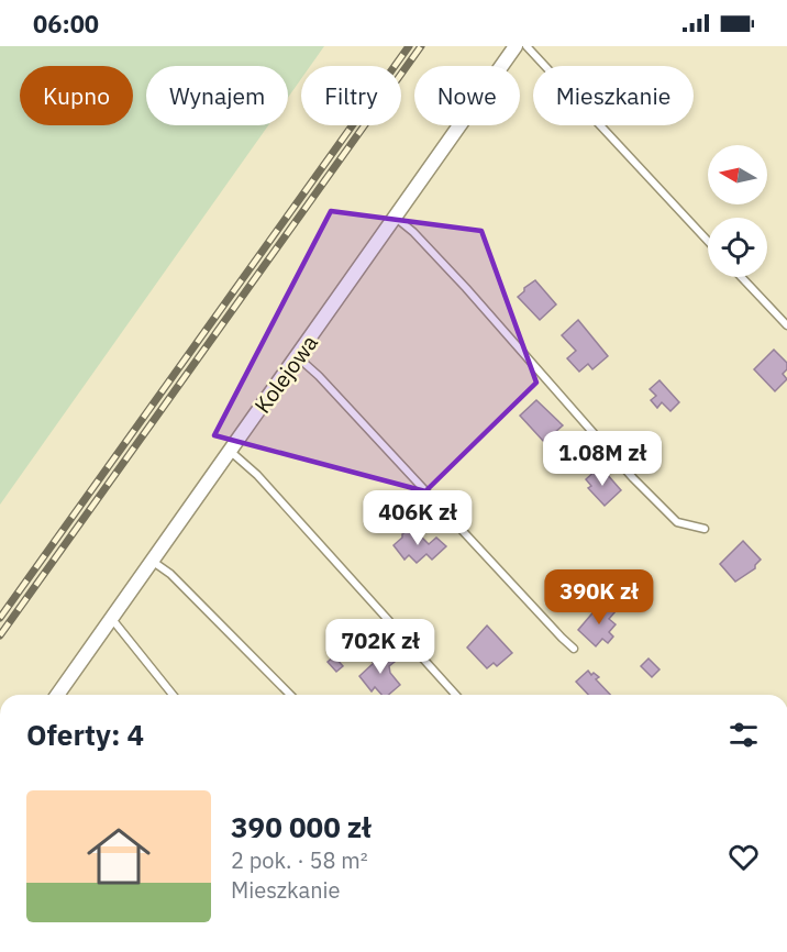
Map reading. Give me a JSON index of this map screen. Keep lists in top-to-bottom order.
{
  "streets": {
    "street": ["Kolejowa"]
  },
  "north": "left",
  "page": {
    "status": "06:00",
    "chip": [
      "Kupno",
      "Wynajem",
      "Filtry",
      "Nowe",
      "Mieszkanie"
    ],
    "price": [
      "1.08M zł",
      "406K zł",
      "390K zł",
      "702K zł"
    ],
    "heading": "Oferty: 4",
    "list": [
      {
        "name": "390 000 zł",
        "note": "2 pok. · 58 m² · Mieszkanie"
      }
    ]
  }
}
